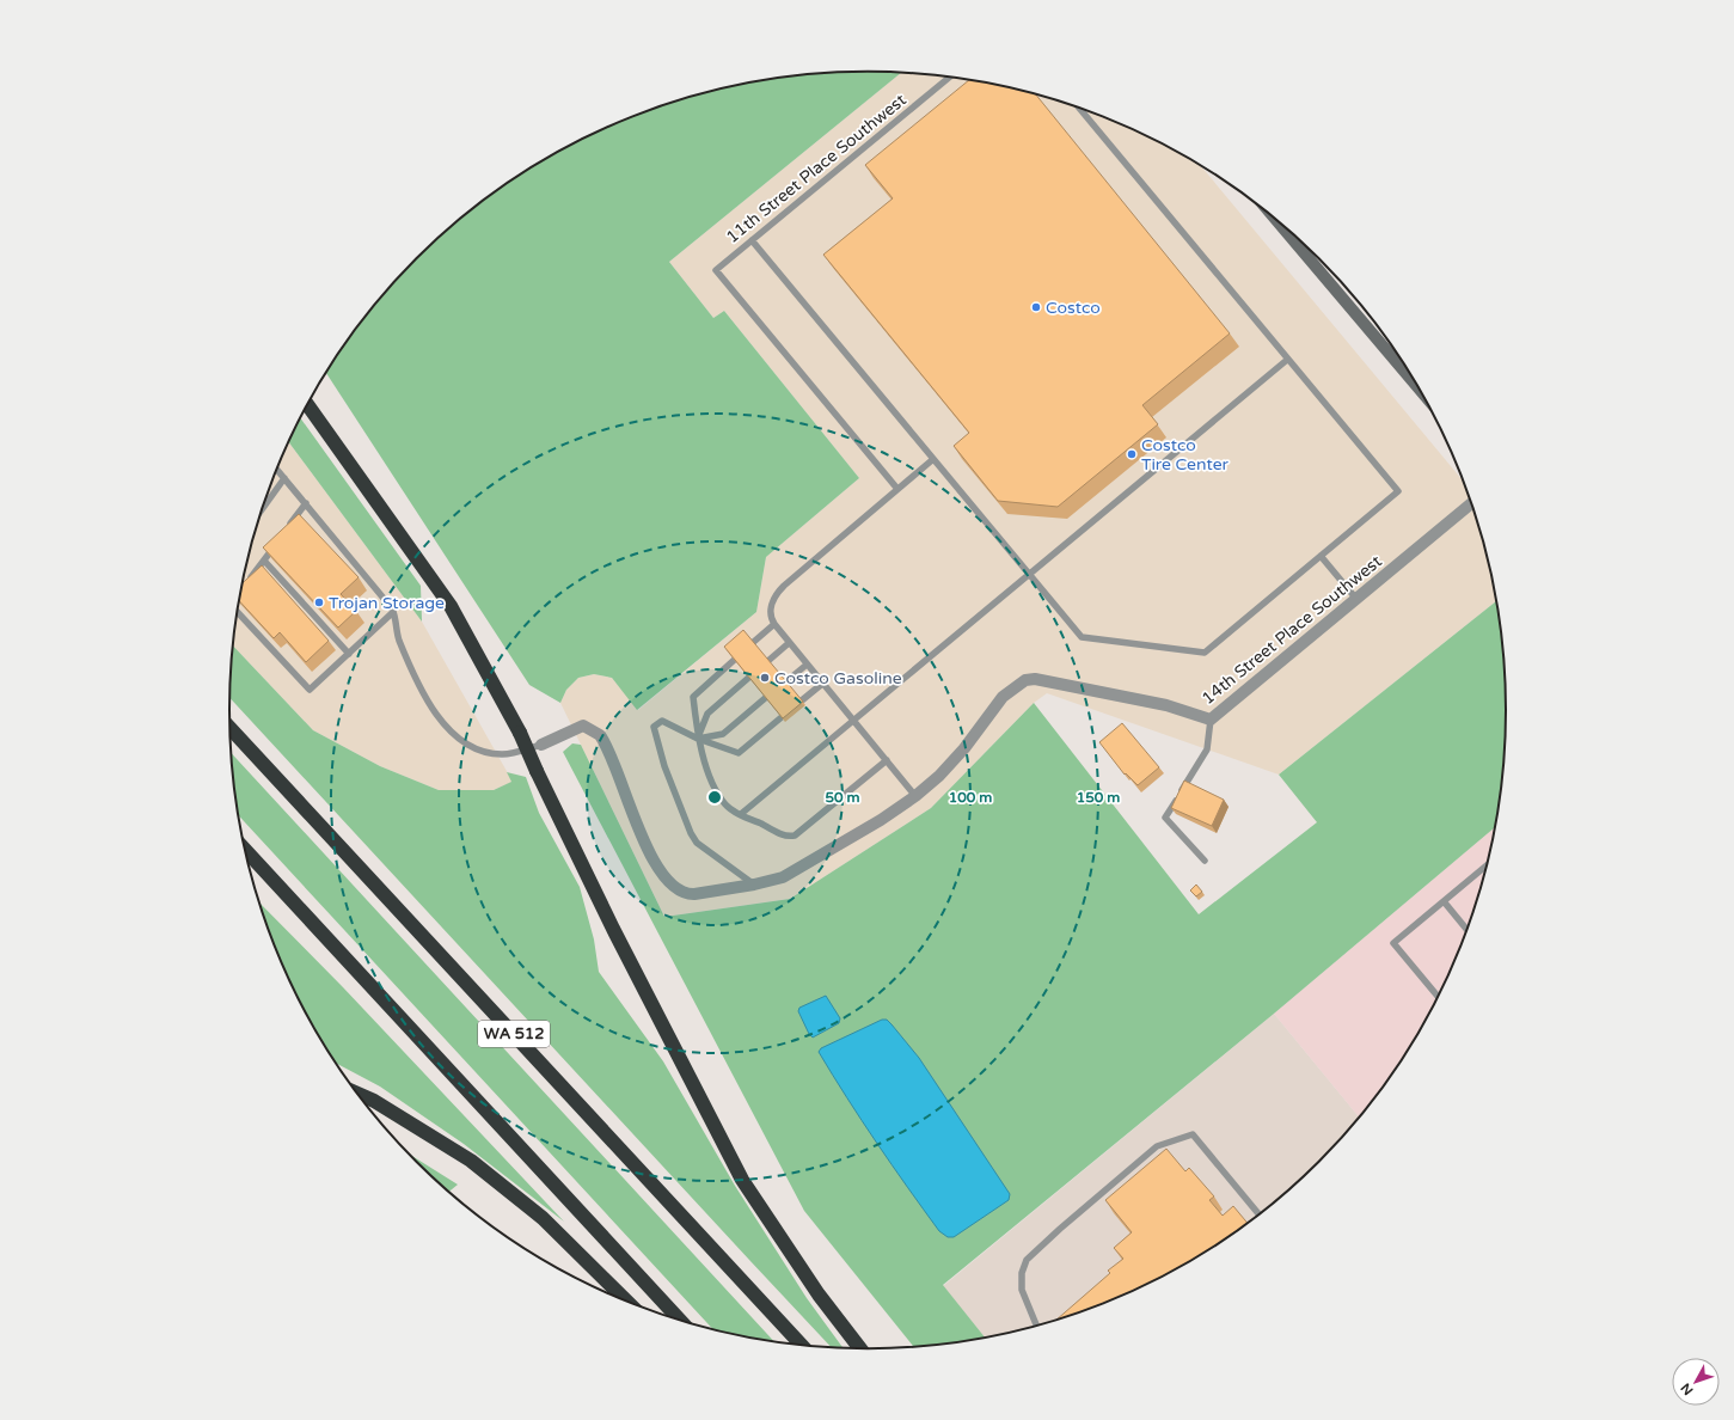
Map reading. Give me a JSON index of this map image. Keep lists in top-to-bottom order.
{
  "streets": {
    "highway": ["WA 512"],
    "street": ["14th Street Place Southwest"],
    "lane": ["11th Street Place Southwest"]
  },
  "places": [
    "Costco",
    "Costco Tire Center",
    "Trojan Storage",
    "Costco Gasoline"
  ],
  "north": "bottom left",
  "rings": ["50 m", "100 m", "150 m"]
}
